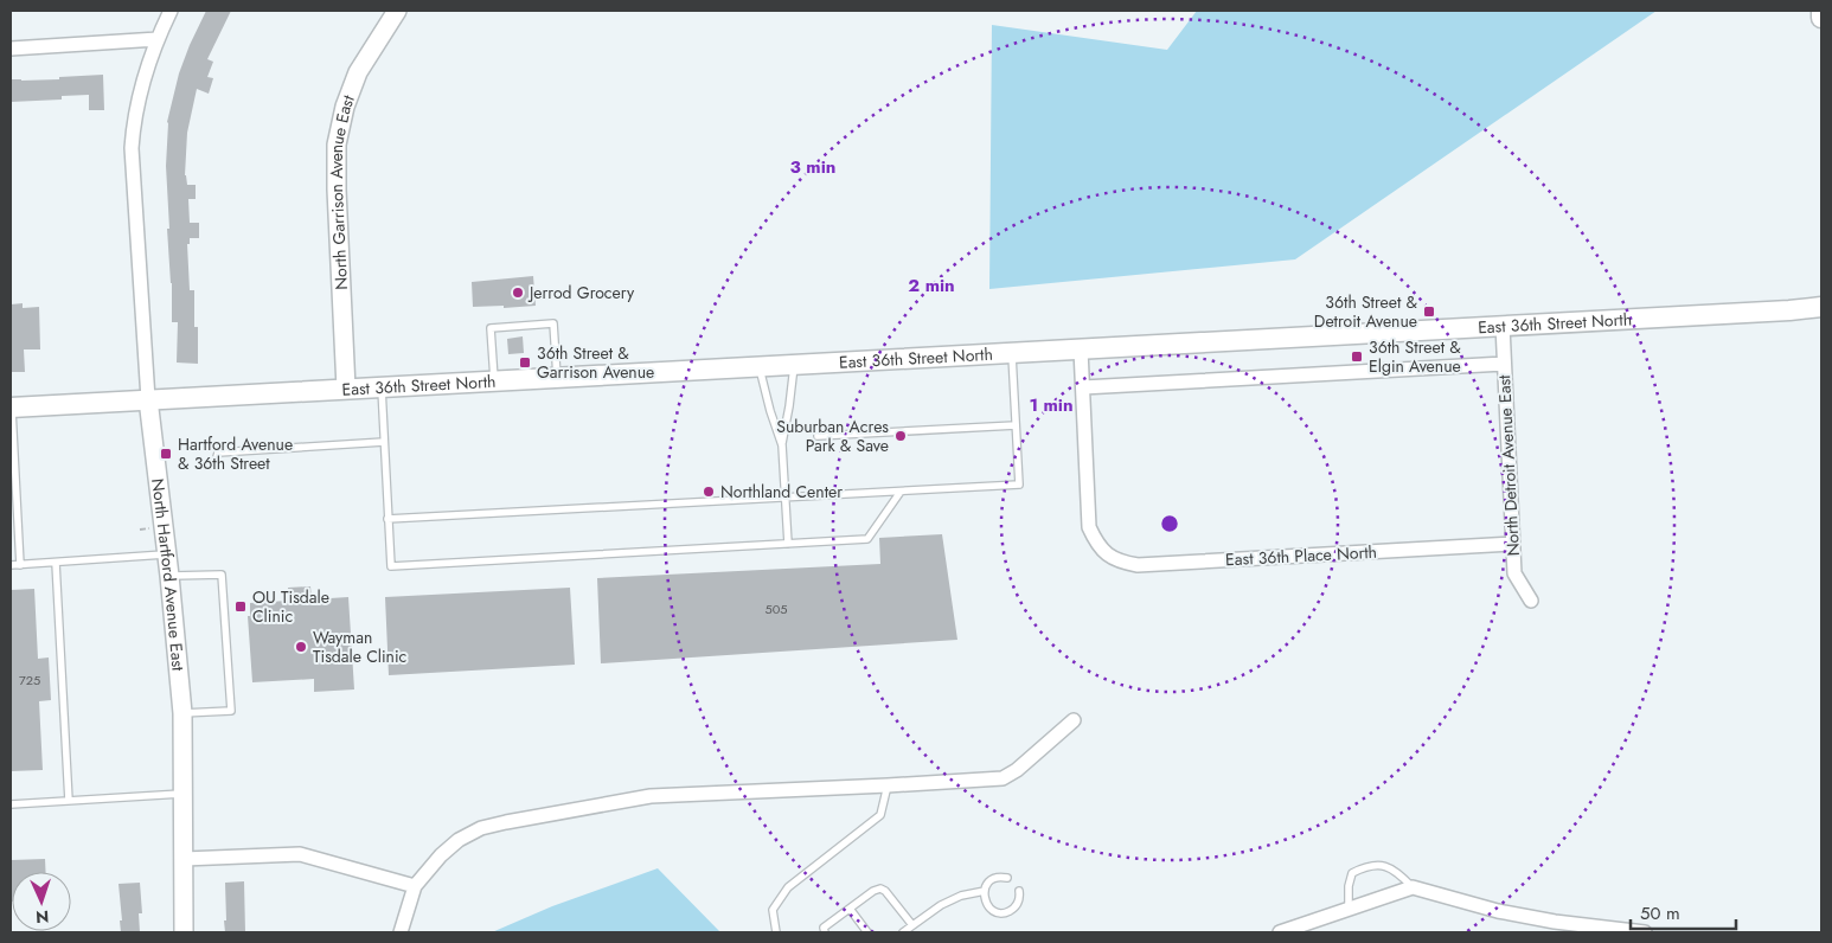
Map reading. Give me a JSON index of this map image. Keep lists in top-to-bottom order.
{
  "streets": {
    "main road": ["East 36th Street North"],
    "street": [
      "North Garrison Avenue East",
      "North Detroit Avenue East",
      "East 36th Place North",
      "North Hartford Avenue East"
    ]
  },
  "crossings": [
    ["North Garrison Avenue East", "East 36th Street North"],
    ["East 36th Street North", "North Detroit Avenue East"],
    ["East 36th Street North", "North Hartford Avenue East"],
    ["North Detroit Avenue East", "East 36th Place North"]
  ],
  "places": {
    "other": [
      "Jerrod Grocery",
      "Suburban Acres Park & Save",
      "Northland Center",
      "Wayman Tisdale Clinic"
    ],
    "transit": [
      "36th Street & Detroit Avenue",
      "36th Street & Elgin Avenue",
      "36th Street & Garrison Avenue",
      "Hartford Avenue & 36th Street",
      "OU Tisdale Clinic"
    ]
  },
  "house_numbers": ["505", "725"],
  "scale_bar": "50 m",
  "north": "bottom",
  "rings": ["3 min", "2 min", "1 min"]
}
